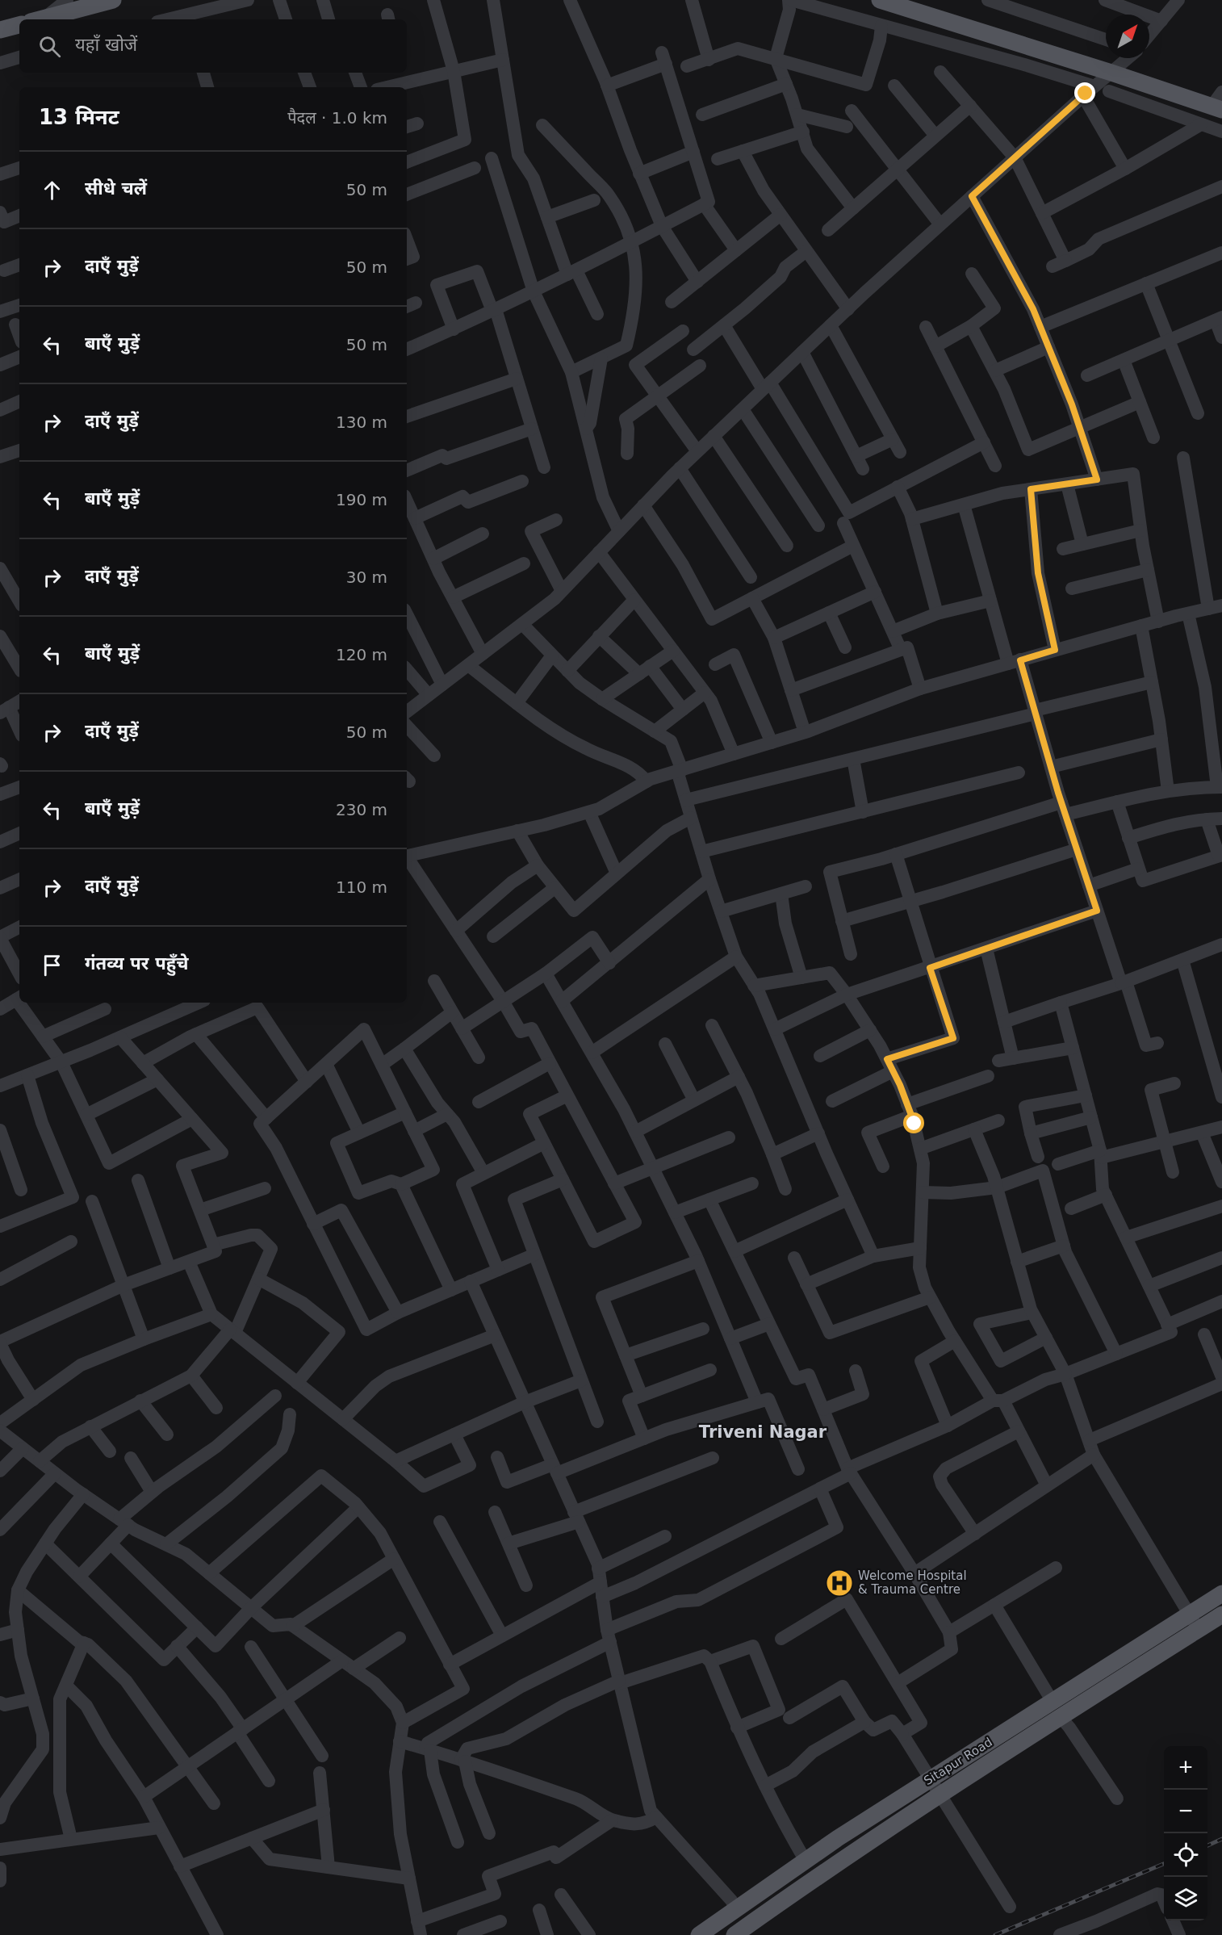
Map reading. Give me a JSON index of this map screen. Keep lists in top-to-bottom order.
{
  "streets": {
    "main road": ["Sitapur Road"]
  },
  "districts": ["Triveni Nagar"],
  "places": {
    "hospital": ["Welcome Hospital & Trauma Centre"]
  },
  "north": "top right",
  "page": {
    "search": "यहाँ खोजें",
    "heading": ["13 मिनट", "पैदल · 1.0 km"],
    "list": [
      ["सीधे चलें", "50 m"],
      ["दाएँ मुड़ें", "50 m"],
      ["बाएँ मुड़ें", "50 m"],
      ["दाएँ मुड़ें", "130 m"],
      ["बाएँ मुड़ें", "190 m"],
      ["दाएँ मुड़ें", "30 m"],
      ["बाएँ मुड़ें", "120 m"],
      ["दाएँ मुड़ें", "50 m"],
      ["बाएँ मुड़ें", "230 m"],
      ["दाएँ मुड़ें", "110 m"],
      "गंतव्य पर पहुँचे"
    ],
    "map_buttons": ["+", "−"]
  }
}
